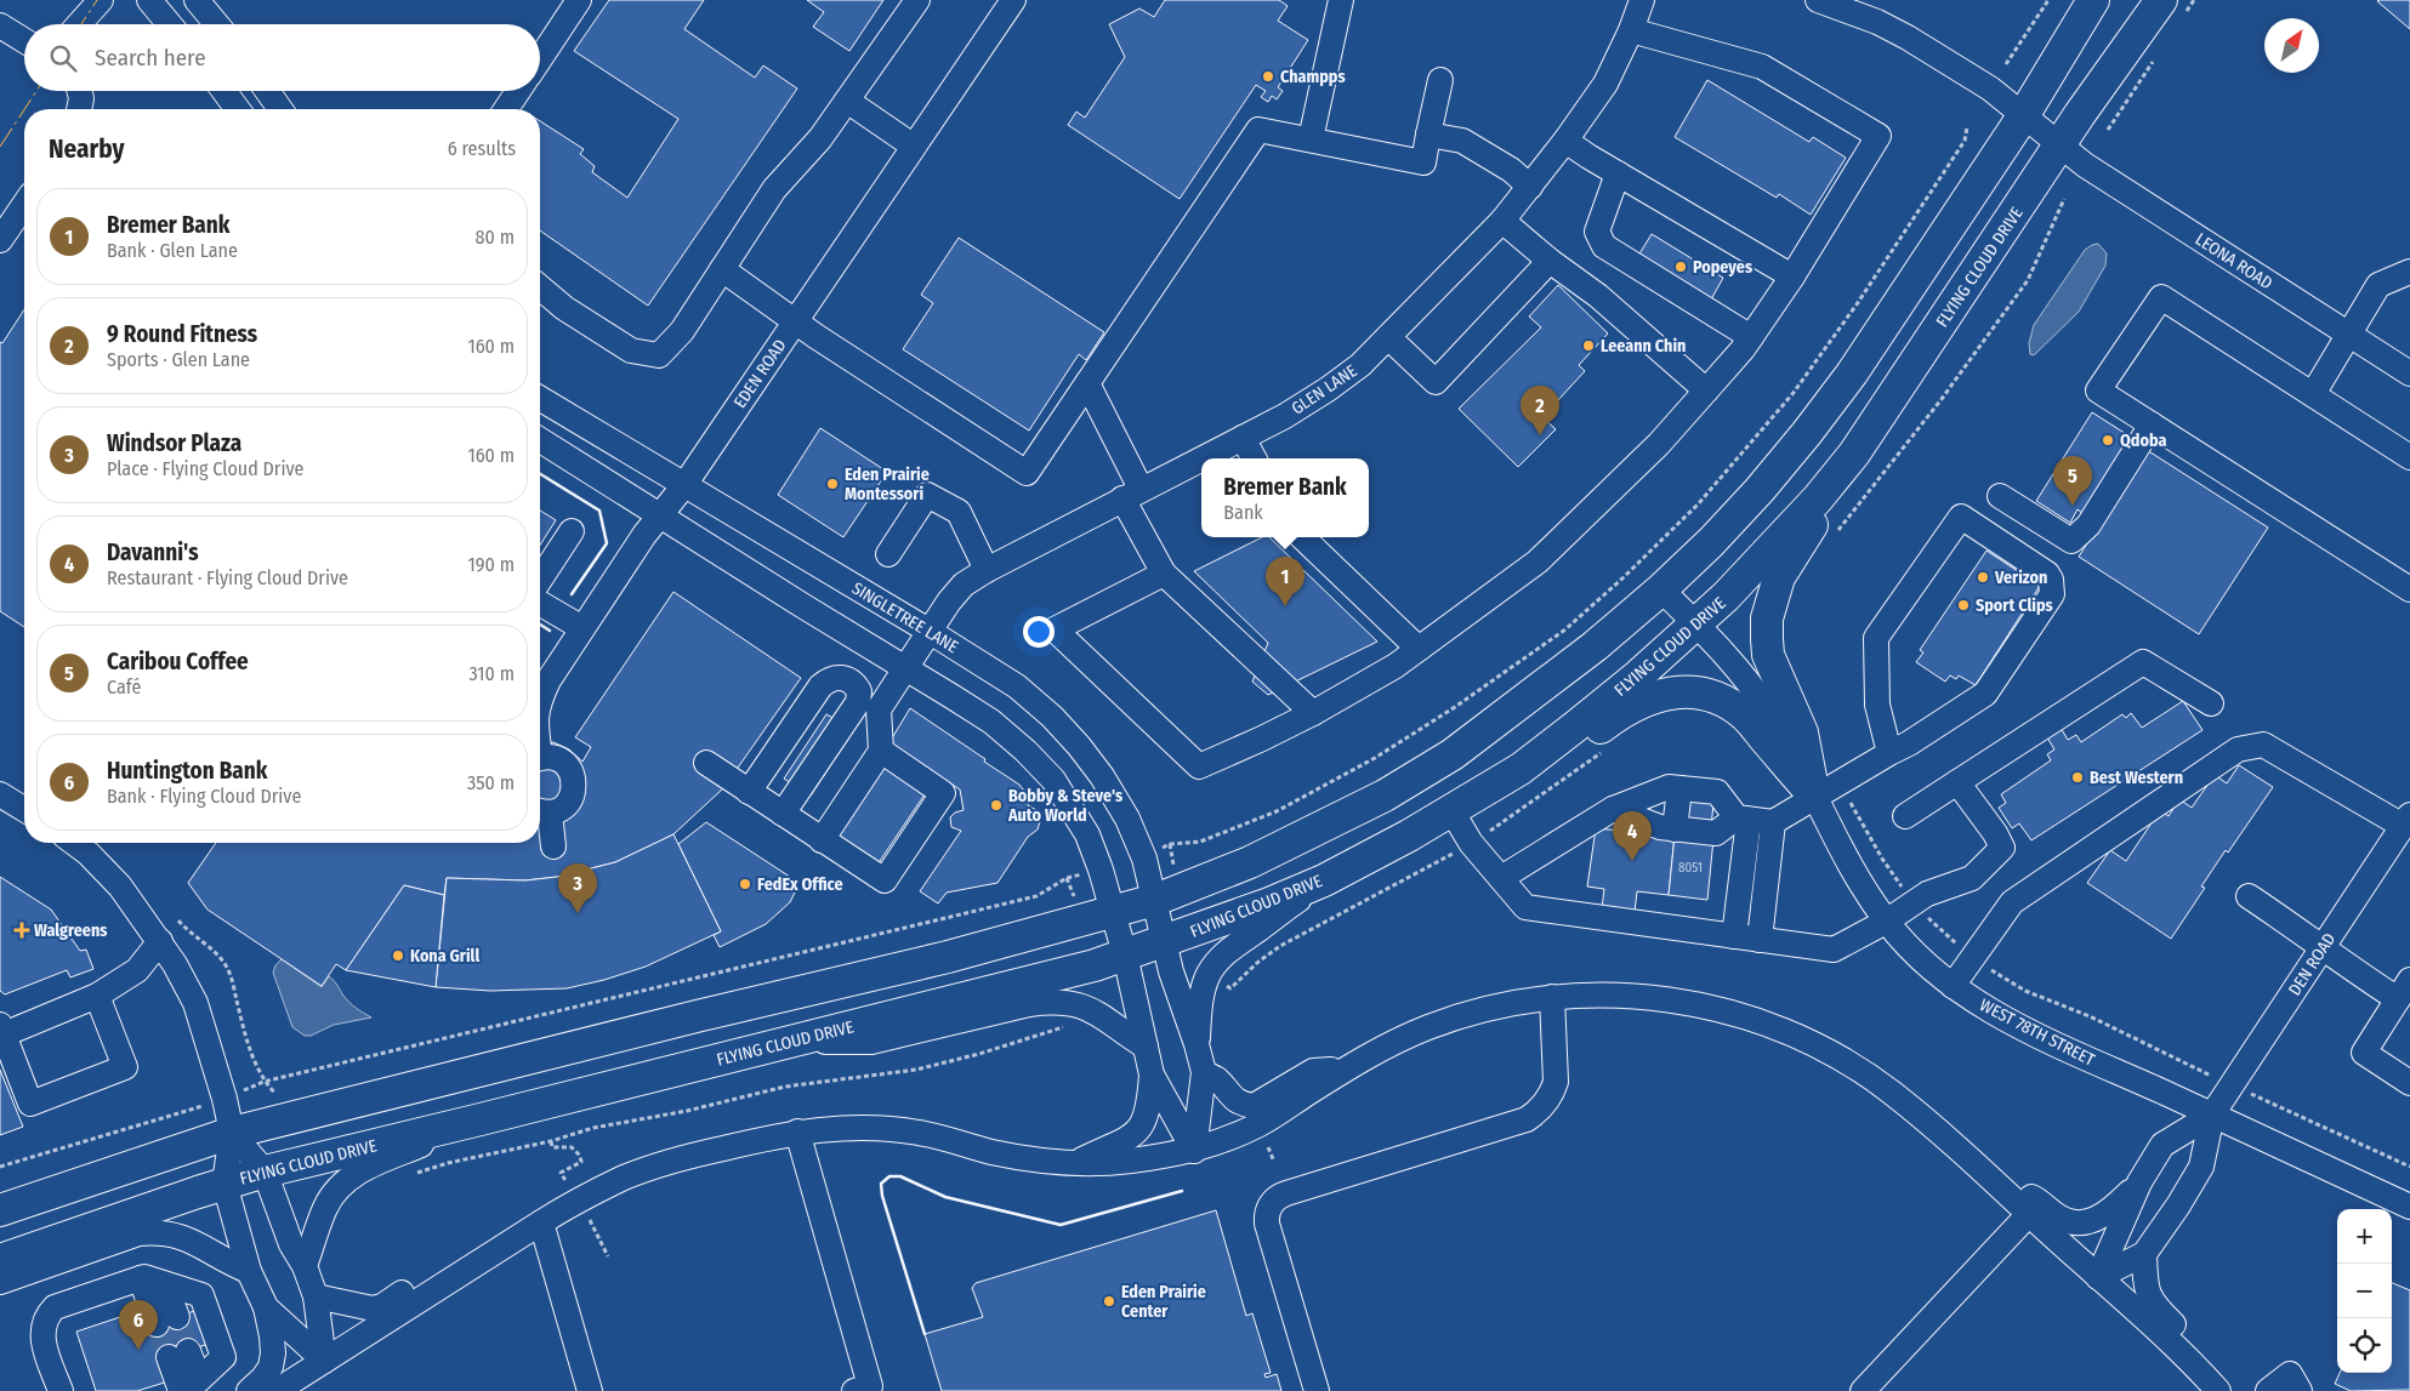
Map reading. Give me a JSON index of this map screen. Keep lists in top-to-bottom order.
{
  "streets": {
    "main road": ["FLYING CLOUD DRIVE"],
    "street": [
      "LEONA ROAD",
      "EDEN ROAD",
      "GLEN LANE",
      "SINGLETREE LANE",
      "DEN ROAD",
      "WEST 78TH STREET"
    ]
  },
  "crossings": [
    ["LEONA ROAD", "FLYING CLOUD DRIVE"],
    ["FLYING CLOUD DRIVE", "SINGLETREE LANE"],
    ["FLYING CLOUD DRIVE", "WEST 78TH STREET"],
    ["EDEN ROAD", "SINGLETREE LANE"],
    ["GLEN LANE", "SINGLETREE LANE"],
    ["DEN ROAD", "WEST 78TH STREET"]
  ],
  "places": {
    "other": [
      "Champps",
      "Popeyes",
      "Leeann Chin",
      "Qdoba",
      "Eden Prairie Montessori",
      "Verizon",
      "Sport Clips",
      "Best Western",
      "Bobby & Steve's Auto World",
      "FedEx Office",
      "Kona Grill",
      "Eden Prairie Center"
    ],
    "health": ["Walgreens"]
  },
  "house_numbers": ["8051"],
  "north": "top right",
  "page": {
    "search": "Search here",
    "heading": ["Nearby", "6 results"],
    "list": [
      {
        "mark": "1",
        "name": "Bremer Bank",
        "note": "Bank · Glen Lane",
        "value": "80 m"
      },
      {
        "mark": "2",
        "name": "9 Round Fitness",
        "note": "Sports · Glen Lane",
        "value": "160 m"
      },
      {
        "mark": "3",
        "name": "Windsor Plaza",
        "note": "Place · Flying Cloud Drive",
        "value": "160 m"
      },
      {
        "mark": "4",
        "name": "Davanni's",
        "note": "Restaurant · Flying Cloud Drive",
        "value": "190 m"
      },
      {
        "mark": "5",
        "name": "Caribou Coffee",
        "note": "Café",
        "value": "310 m"
      },
      {
        "mark": "6",
        "name": "Huntington Bank",
        "note": "Bank · Flying Cloud Drive",
        "value": "350 m"
      }
    ],
    "pins": [
      "2",
      "5",
      "1",
      "4",
      "3",
      "6"
    ],
    "popup": ["Bremer Bank", "Bank"],
    "map_buttons": ["+", "−"]
  }
}
